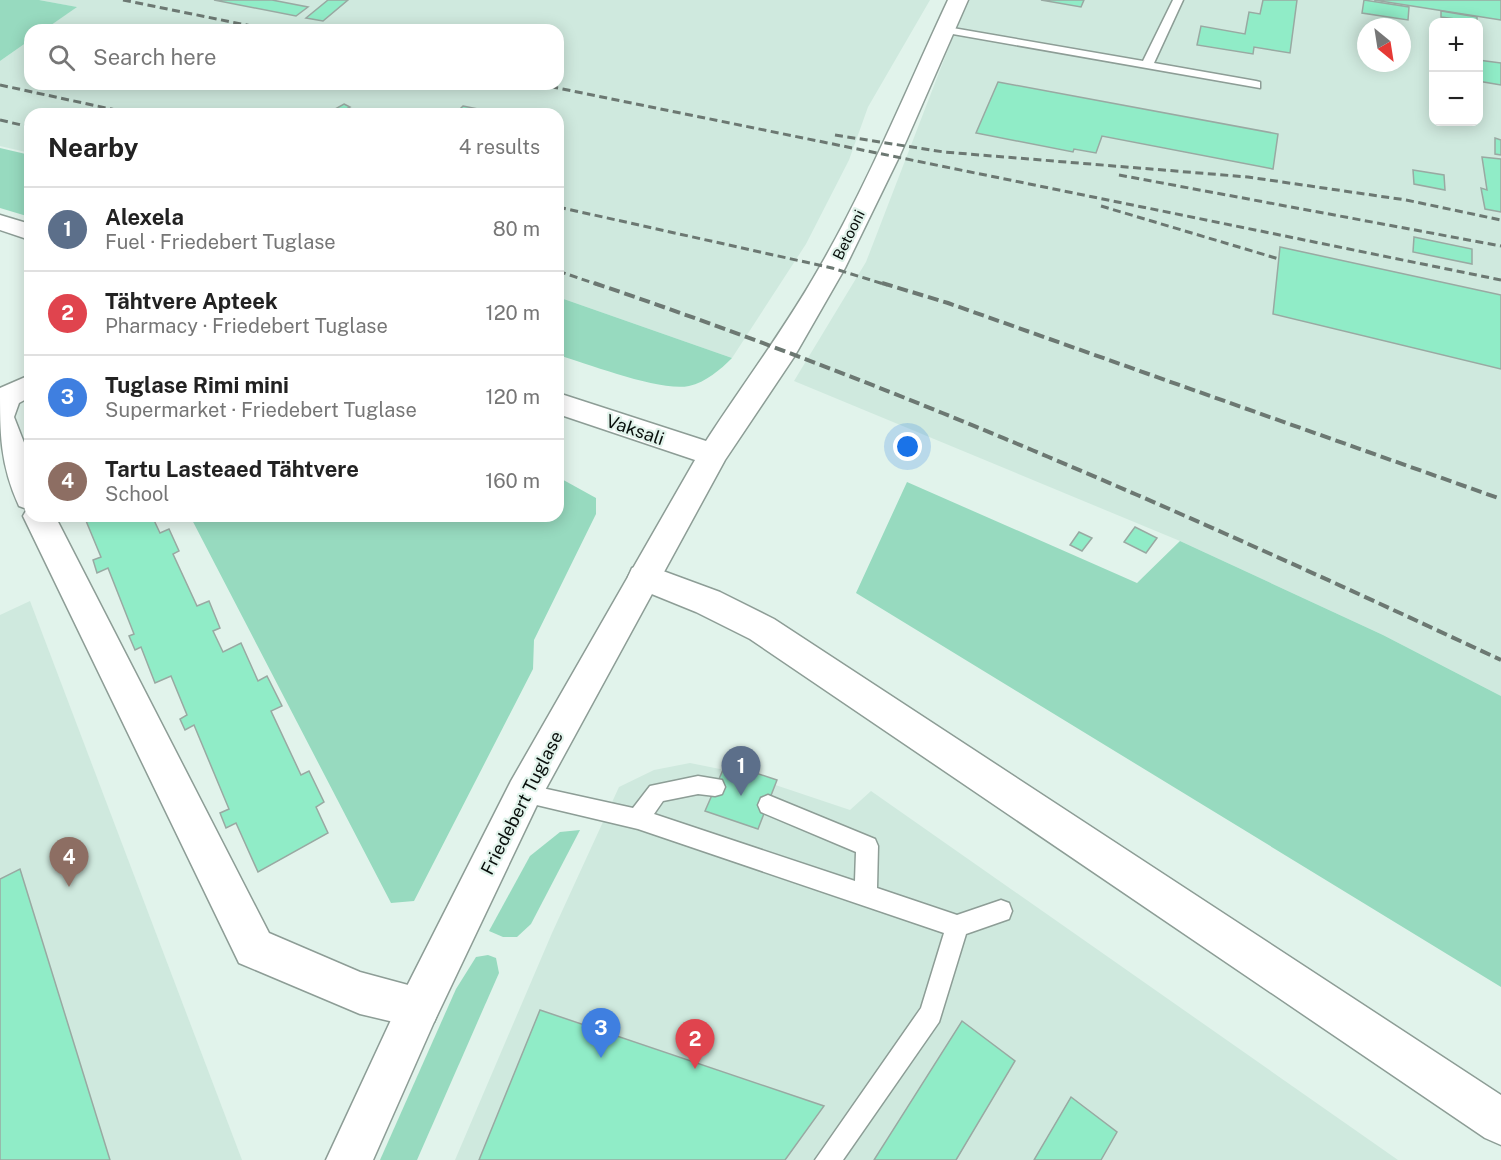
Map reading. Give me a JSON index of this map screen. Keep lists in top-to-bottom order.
{
  "streets": {
    "street": ["Betooni", "Vaksali", "Friedebert Tuglase"]
  },
  "crossings": [
    ["Betooni", "Vaksali"],
    ["Betooni", "Friedebert Tuglase"],
    ["Vaksali", "Friedebert Tuglase"]
  ],
  "north": "bottom right",
  "page": {
    "map_buttons": ["+", "−"],
    "search": "Search here",
    "heading": ["Nearby", "4 results"],
    "list": [
      {
        "mark": "1",
        "name": "Alexela",
        "note": "Fuel · Friedebert Tuglase",
        "value": "80 m"
      },
      {
        "mark": "2",
        "name": "Tähtvere Apteek",
        "note": "Pharmacy · Friedebert Tuglase",
        "value": "120 m"
      },
      {
        "mark": "3",
        "name": "Tuglase Rimi mini",
        "note": "Supermarket · Friedebert Tuglase",
        "value": "120 m"
      },
      {
        "mark": "4",
        "name": "Tartu Lasteaed Tähtvere",
        "note": "School",
        "value": "160 m"
      }
    ],
    "pins": [
      "1",
      "4",
      "3",
      "2"
    ]
  }
}
